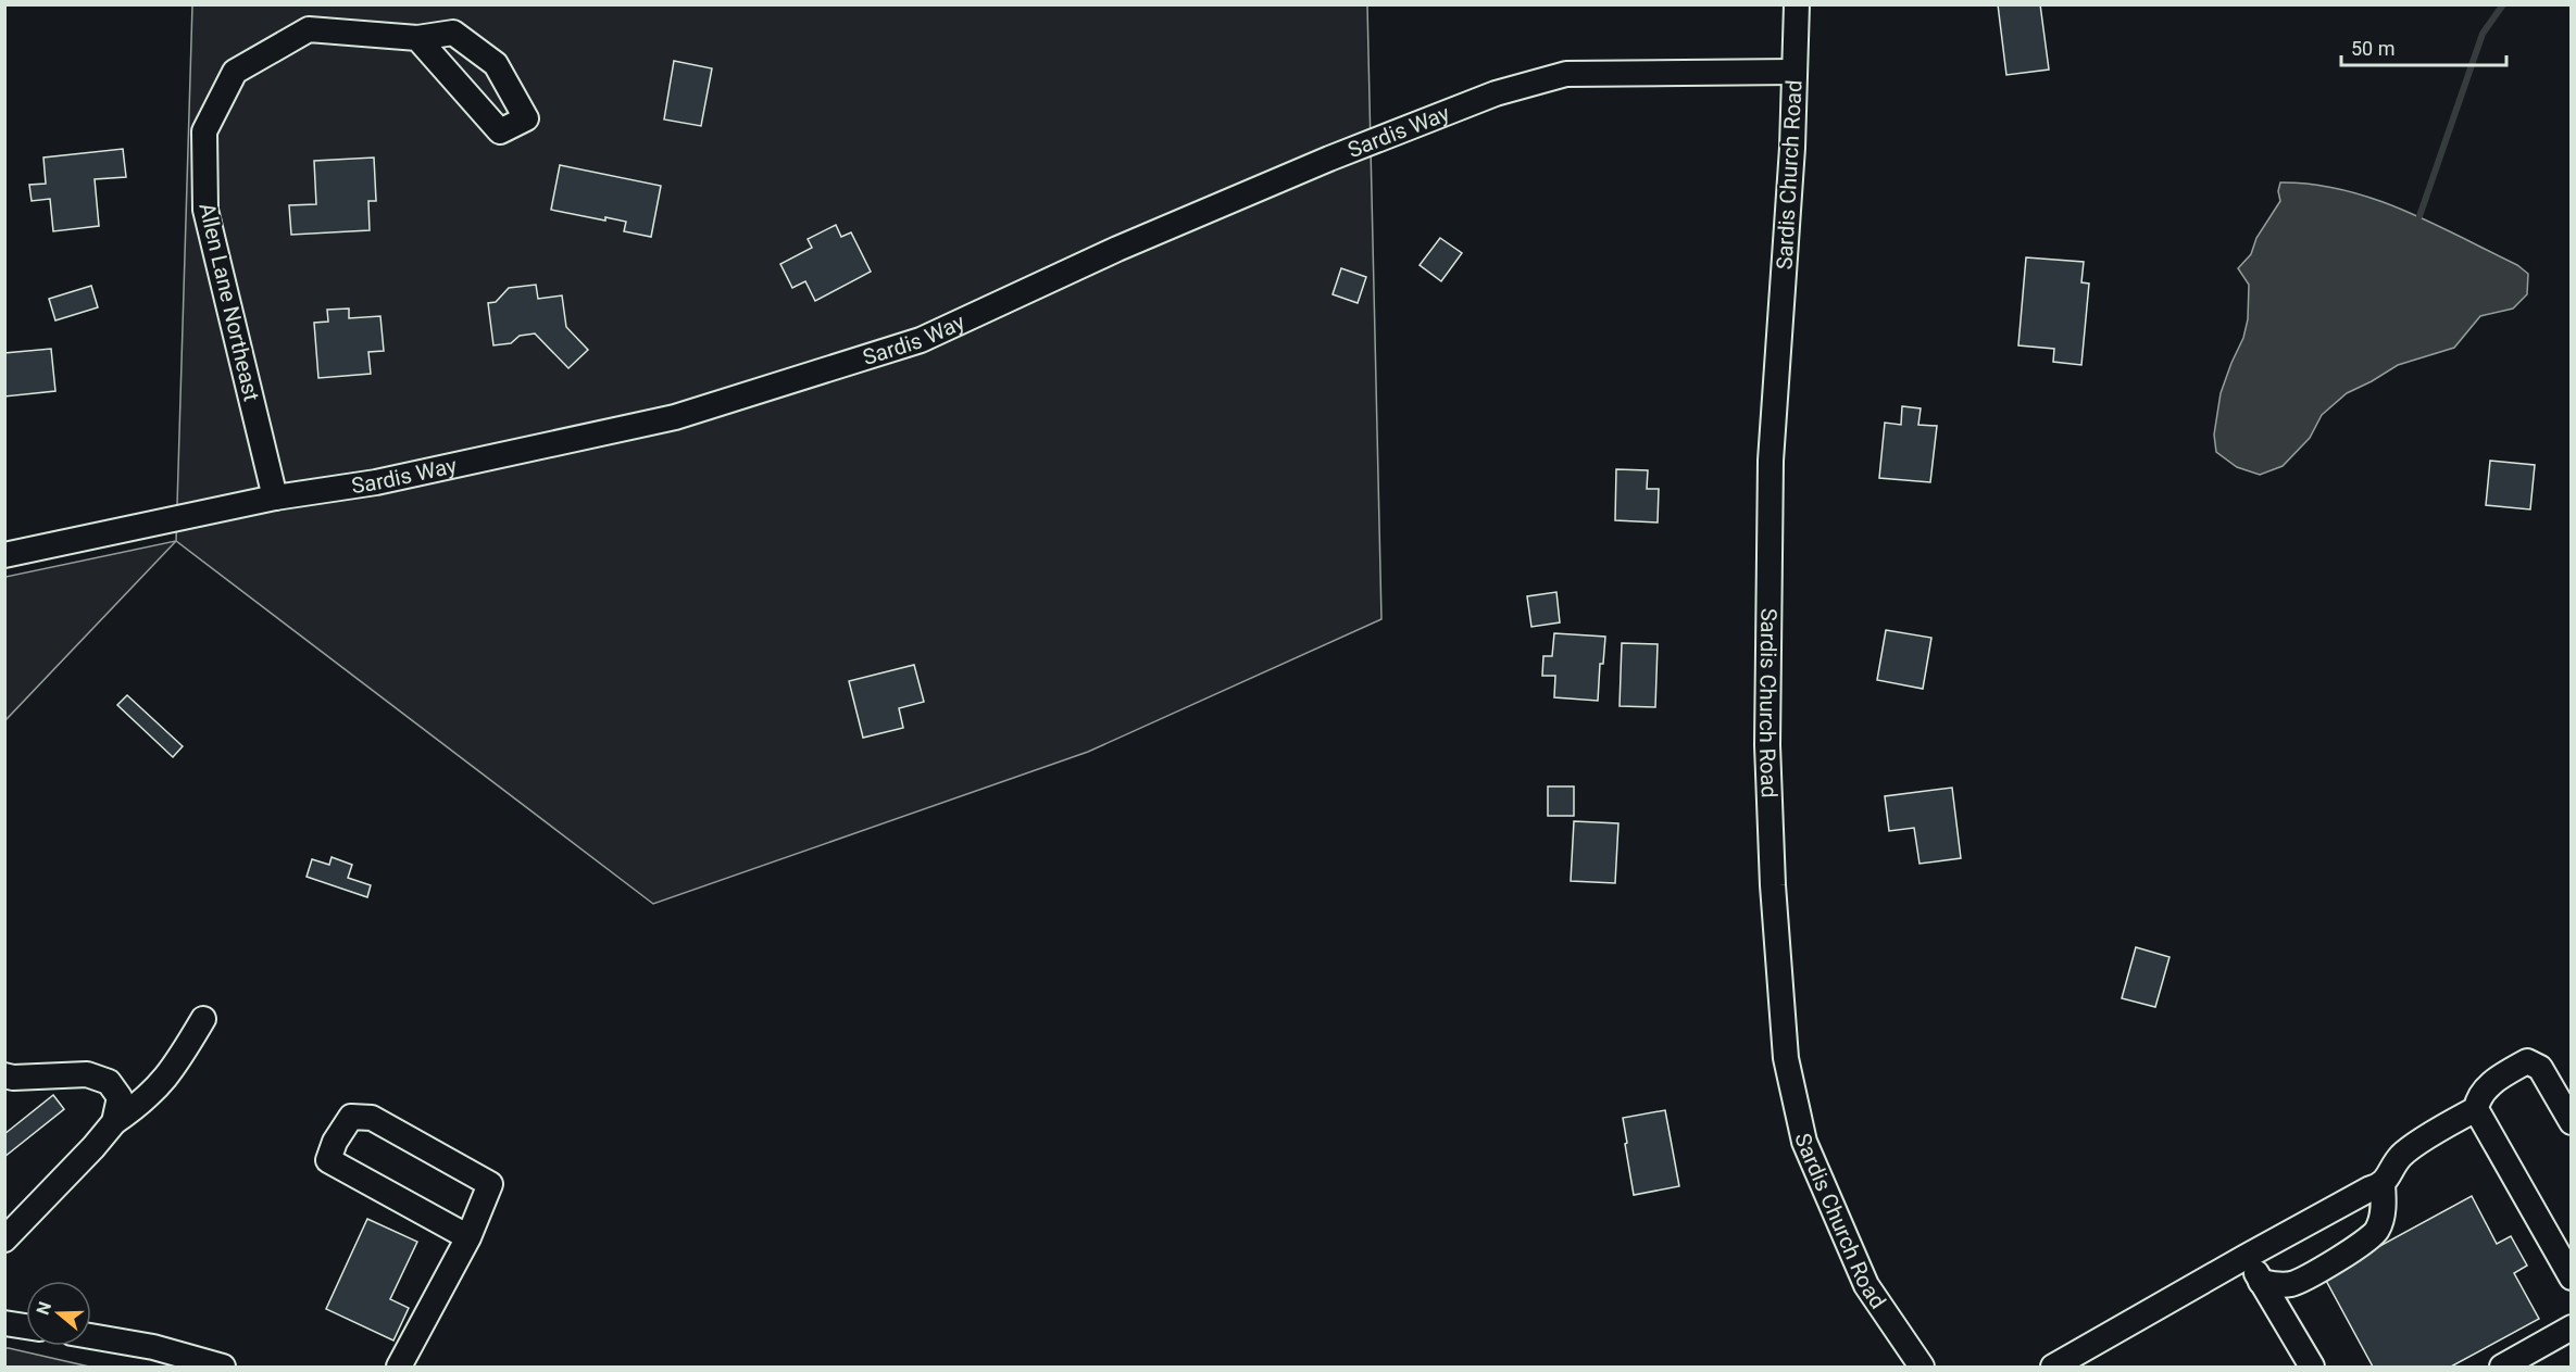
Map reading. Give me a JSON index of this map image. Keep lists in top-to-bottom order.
{
  "streets": {
    "street": ["Sardis Way", "Sardis Church Road", "Allen Lane Northeast"]
  },
  "crossings": [
    ["Sardis Way", "Sardis Church Road"],
    ["Sardis Way", "Allen Lane Northeast"]
  ],
  "scale_bar": "50 m",
  "north": "left"
}
